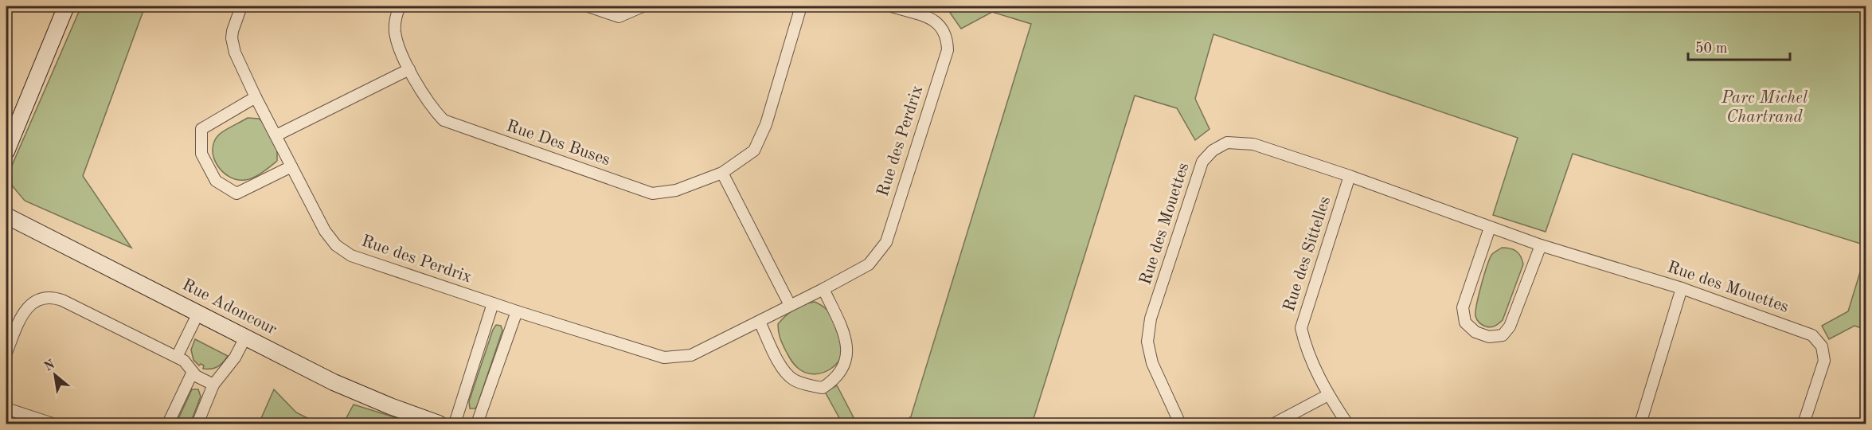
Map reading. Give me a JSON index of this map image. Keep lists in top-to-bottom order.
{
  "streets": {
    "street": [
      "Rue des Perdrix",
      "Rue Des Buses",
      "Rue des Mouettes",
      "Rue des Sittelles",
      "Rue Adoncour"
    ]
  },
  "crossings": [
    ["Rue des Mouettes", "Rue des Sittelles"]
  ],
  "parks": ["Parc Michel Chartrand"],
  "scale_bar": "50 m",
  "north": "top left"
}
